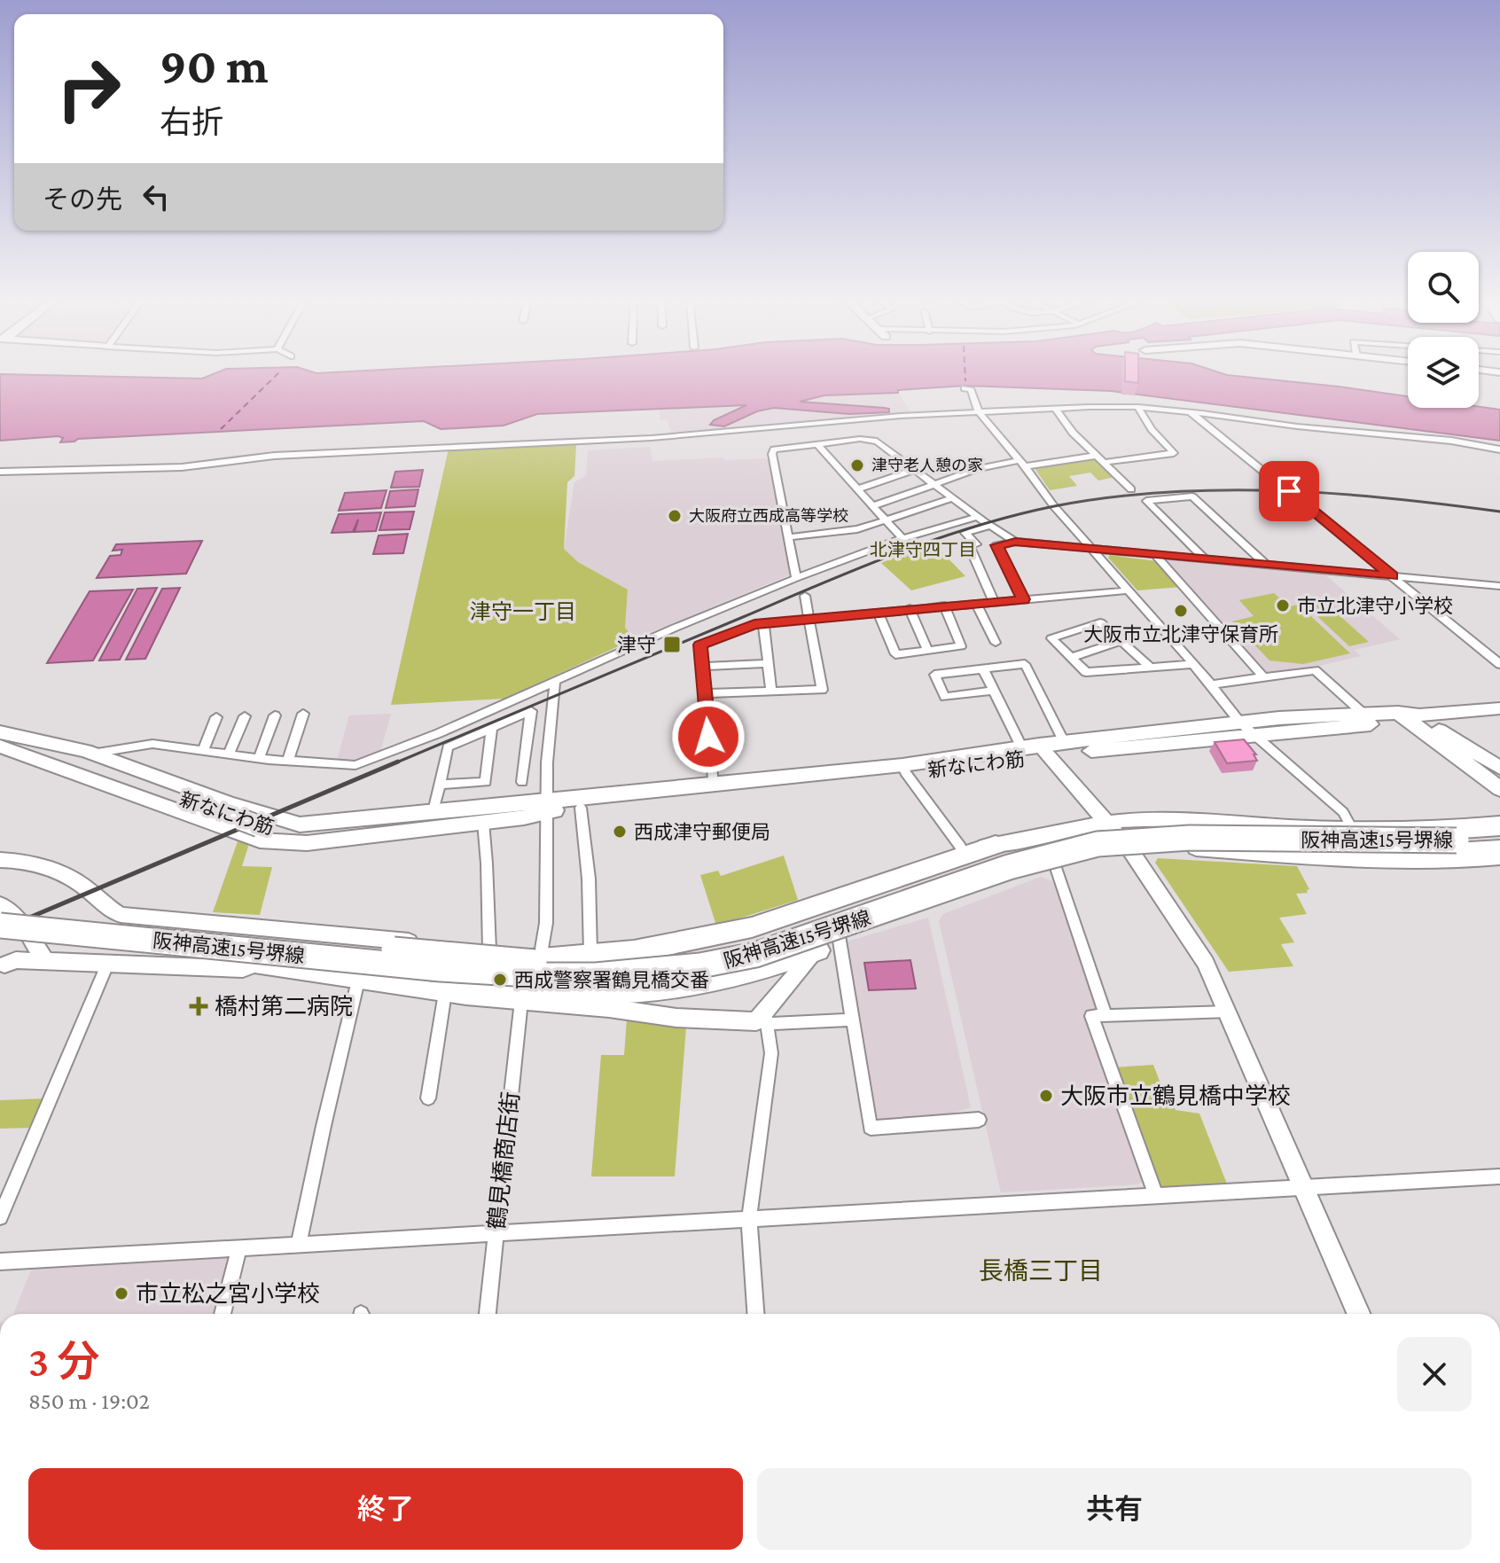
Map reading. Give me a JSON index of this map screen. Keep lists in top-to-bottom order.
{
  "streets": {
    "highway": ["阪神高速15号堺線"],
    "main road": ["新なにわ筋"],
    "street": ["鶴見橋商店街"]
  },
  "districts": ["北津守四丁目", "津守一丁目", "長橋三丁目"],
  "places": {
    "other": [
      "津守老人憩の家",
      "大阪府立西成高等学校",
      "市立北津守小学校",
      "大阪市立北津守保育所",
      "西成津守郵便局",
      "西成警察署鶴見橋交番",
      "大阪市立鶴見橋中学校",
      "市立松之宮小学校"
    ],
    "transit": ["津守"],
    "health": ["橋村第二病院"]
  },
  "page": {
    "turn": ["90 m", "右折"],
    "then": "その先",
    "heading": ["3 分", "850 m · 19:02"],
    "buttons": ["終了", "共有"]
  }
}
